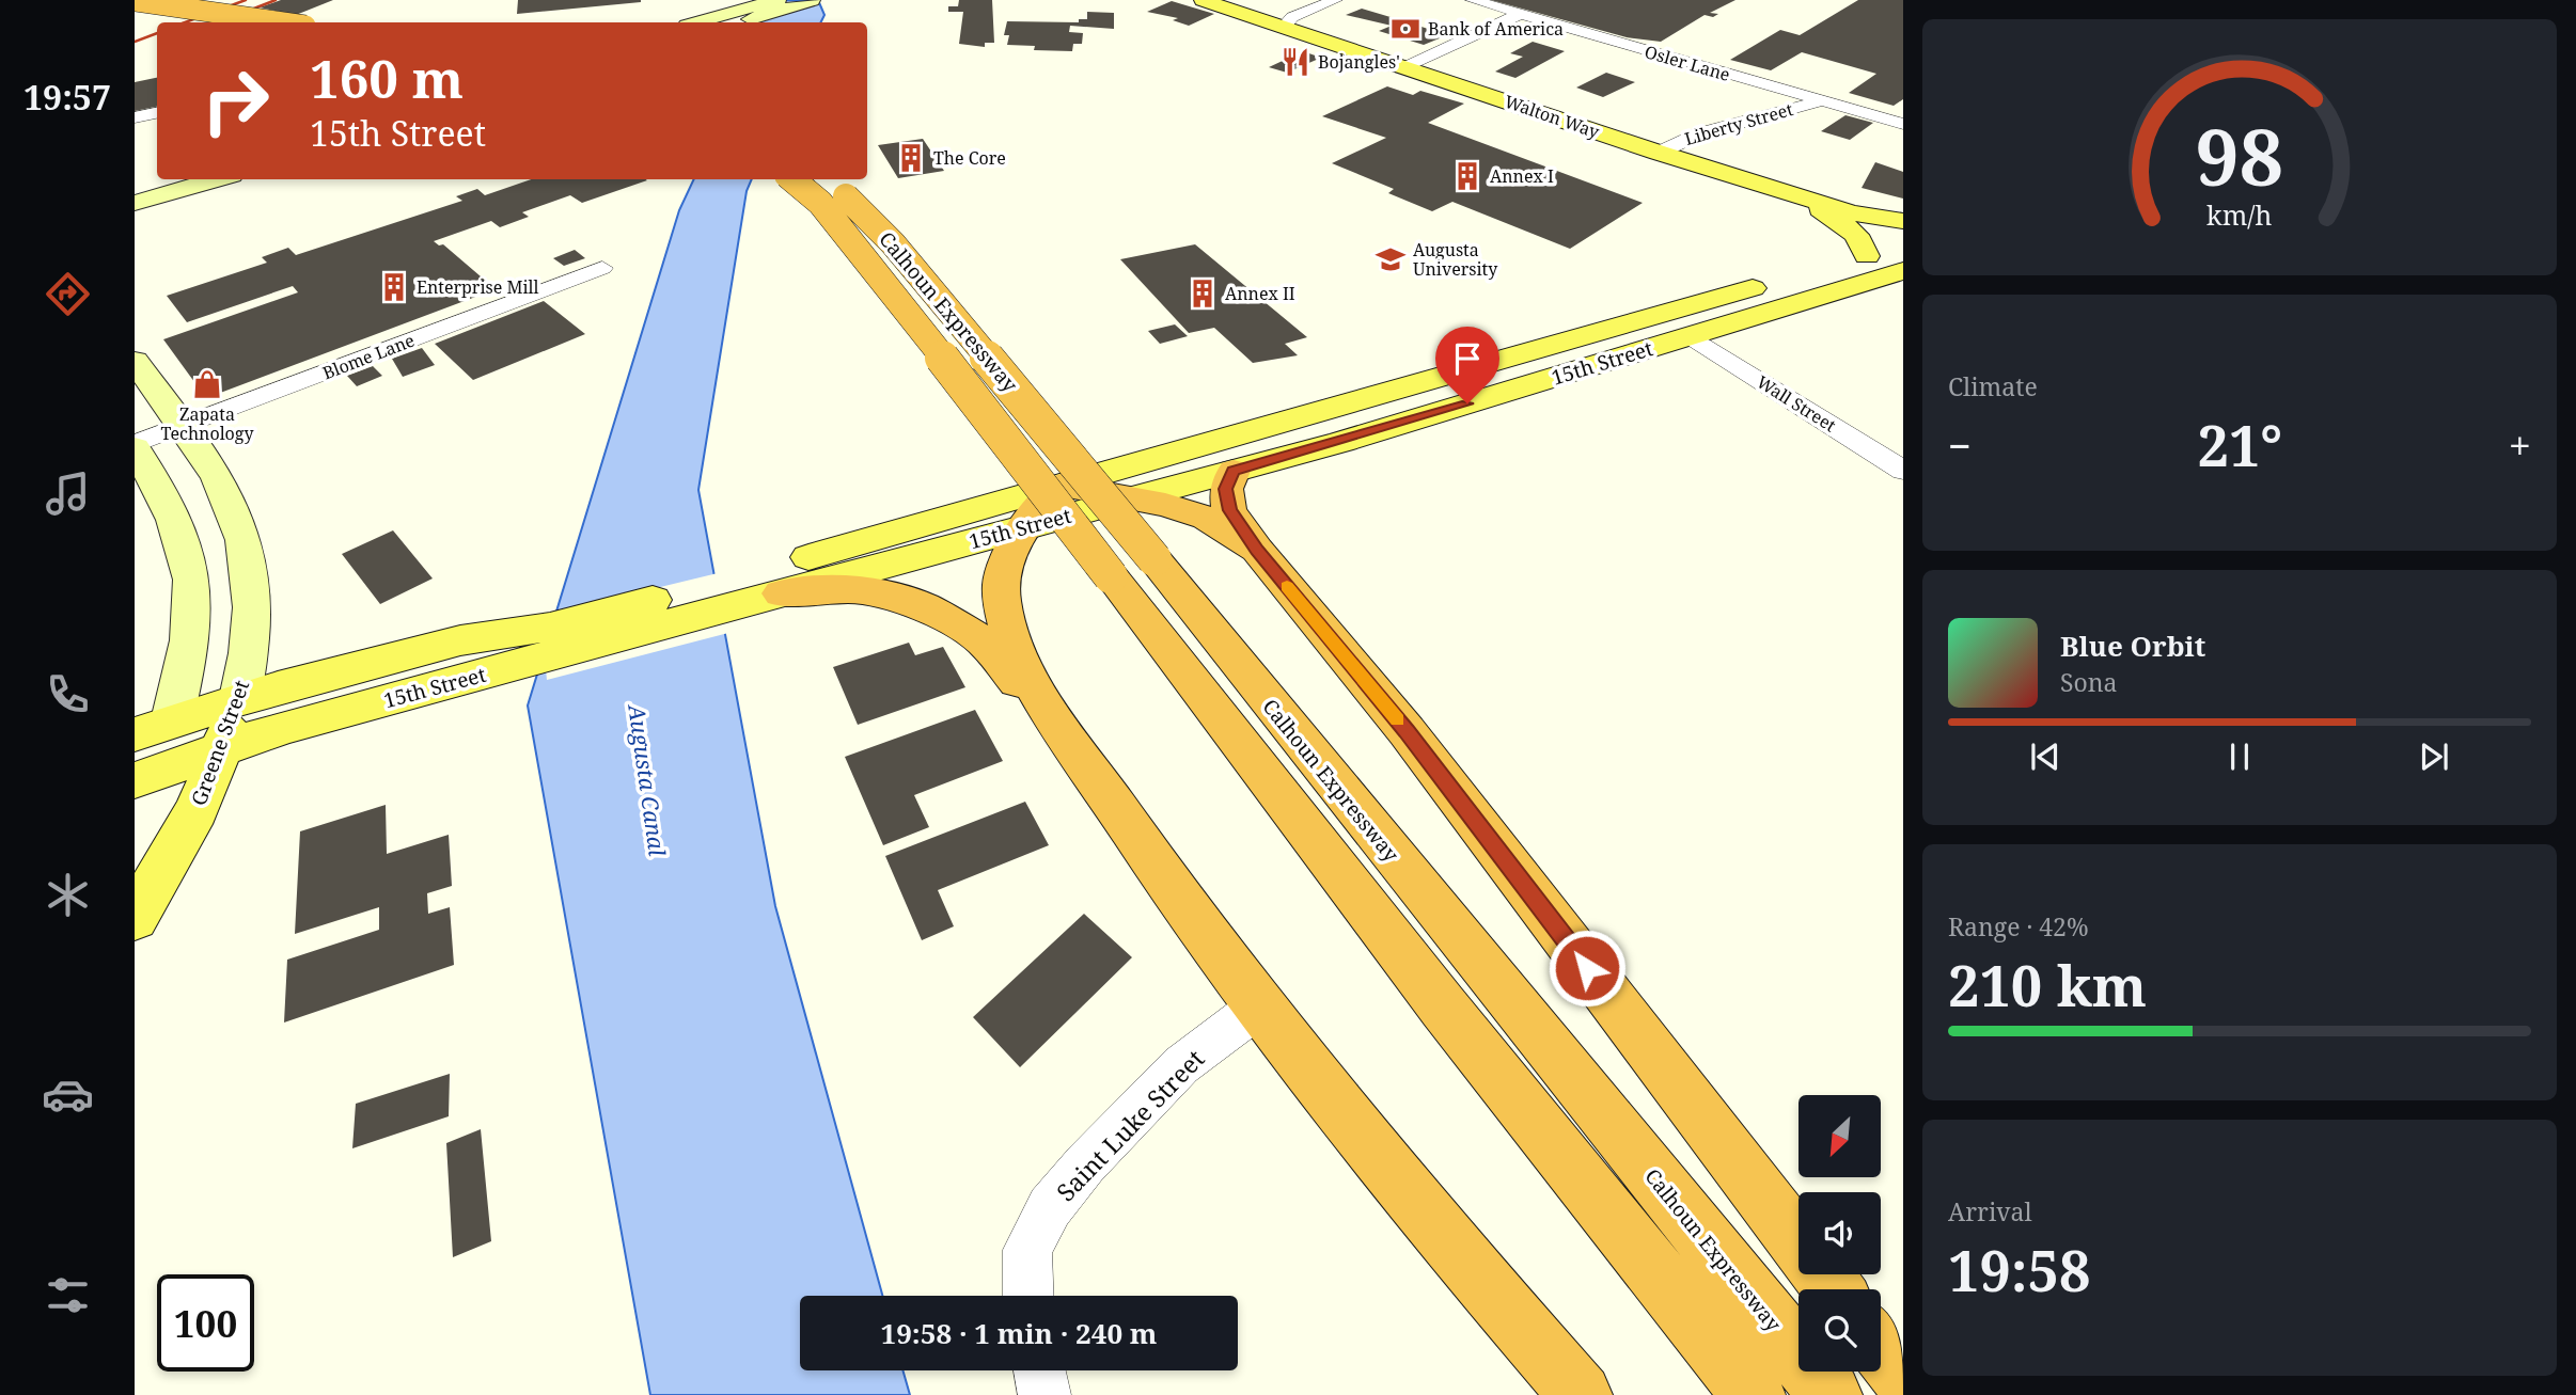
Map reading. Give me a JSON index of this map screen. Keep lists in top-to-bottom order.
{
  "streets": {
    "highway": ["Calhoun Expressway"],
    "main road": ["Walton Way", "15th Street", "Greene Street"],
    "street": [
      "Osler Lane",
      "Liberty Street",
      "Blome Lane",
      "Wall Street",
      "Saint Luke Street"
    ]
  },
  "crossings": [
    ["Osler Lane", "Liberty Street"],
    ["Walton Way", "Liberty Street"],
    ["Blome Lane", "Greene Street"],
    ["15th Street", "Wall Street"],
    ["15th Street", "Greene Street"]
  ],
  "water": ["Augusta Canal"],
  "places": {
    "bank": ["Bank of America"],
    "restaurant": ["Bojangles'"],
    "building": [
      "The Core",
      "Annex I",
      "Enterprise Mill",
      "Annex II"
    ],
    "school or university": ["Augusta University"],
    "shop": ["Zapata Technology"]
  },
  "north": "bottom left",
  "page": {
    "tabs": "19:57",
    "turn": ["160 m", "15th Street"],
    "tile": [
      "Climate",
      ["Range · 42%", "210 km"],
      ["Arrival", "19:58"]
    ],
    "heat": ["−", "21°", "+"],
    "song": ["Blue Orbit", "Sona"],
    "limit": "100",
    "trip": "19:58 · 1 min · 240 m",
    "gauge": ["98", "km/h"]
  }
}
